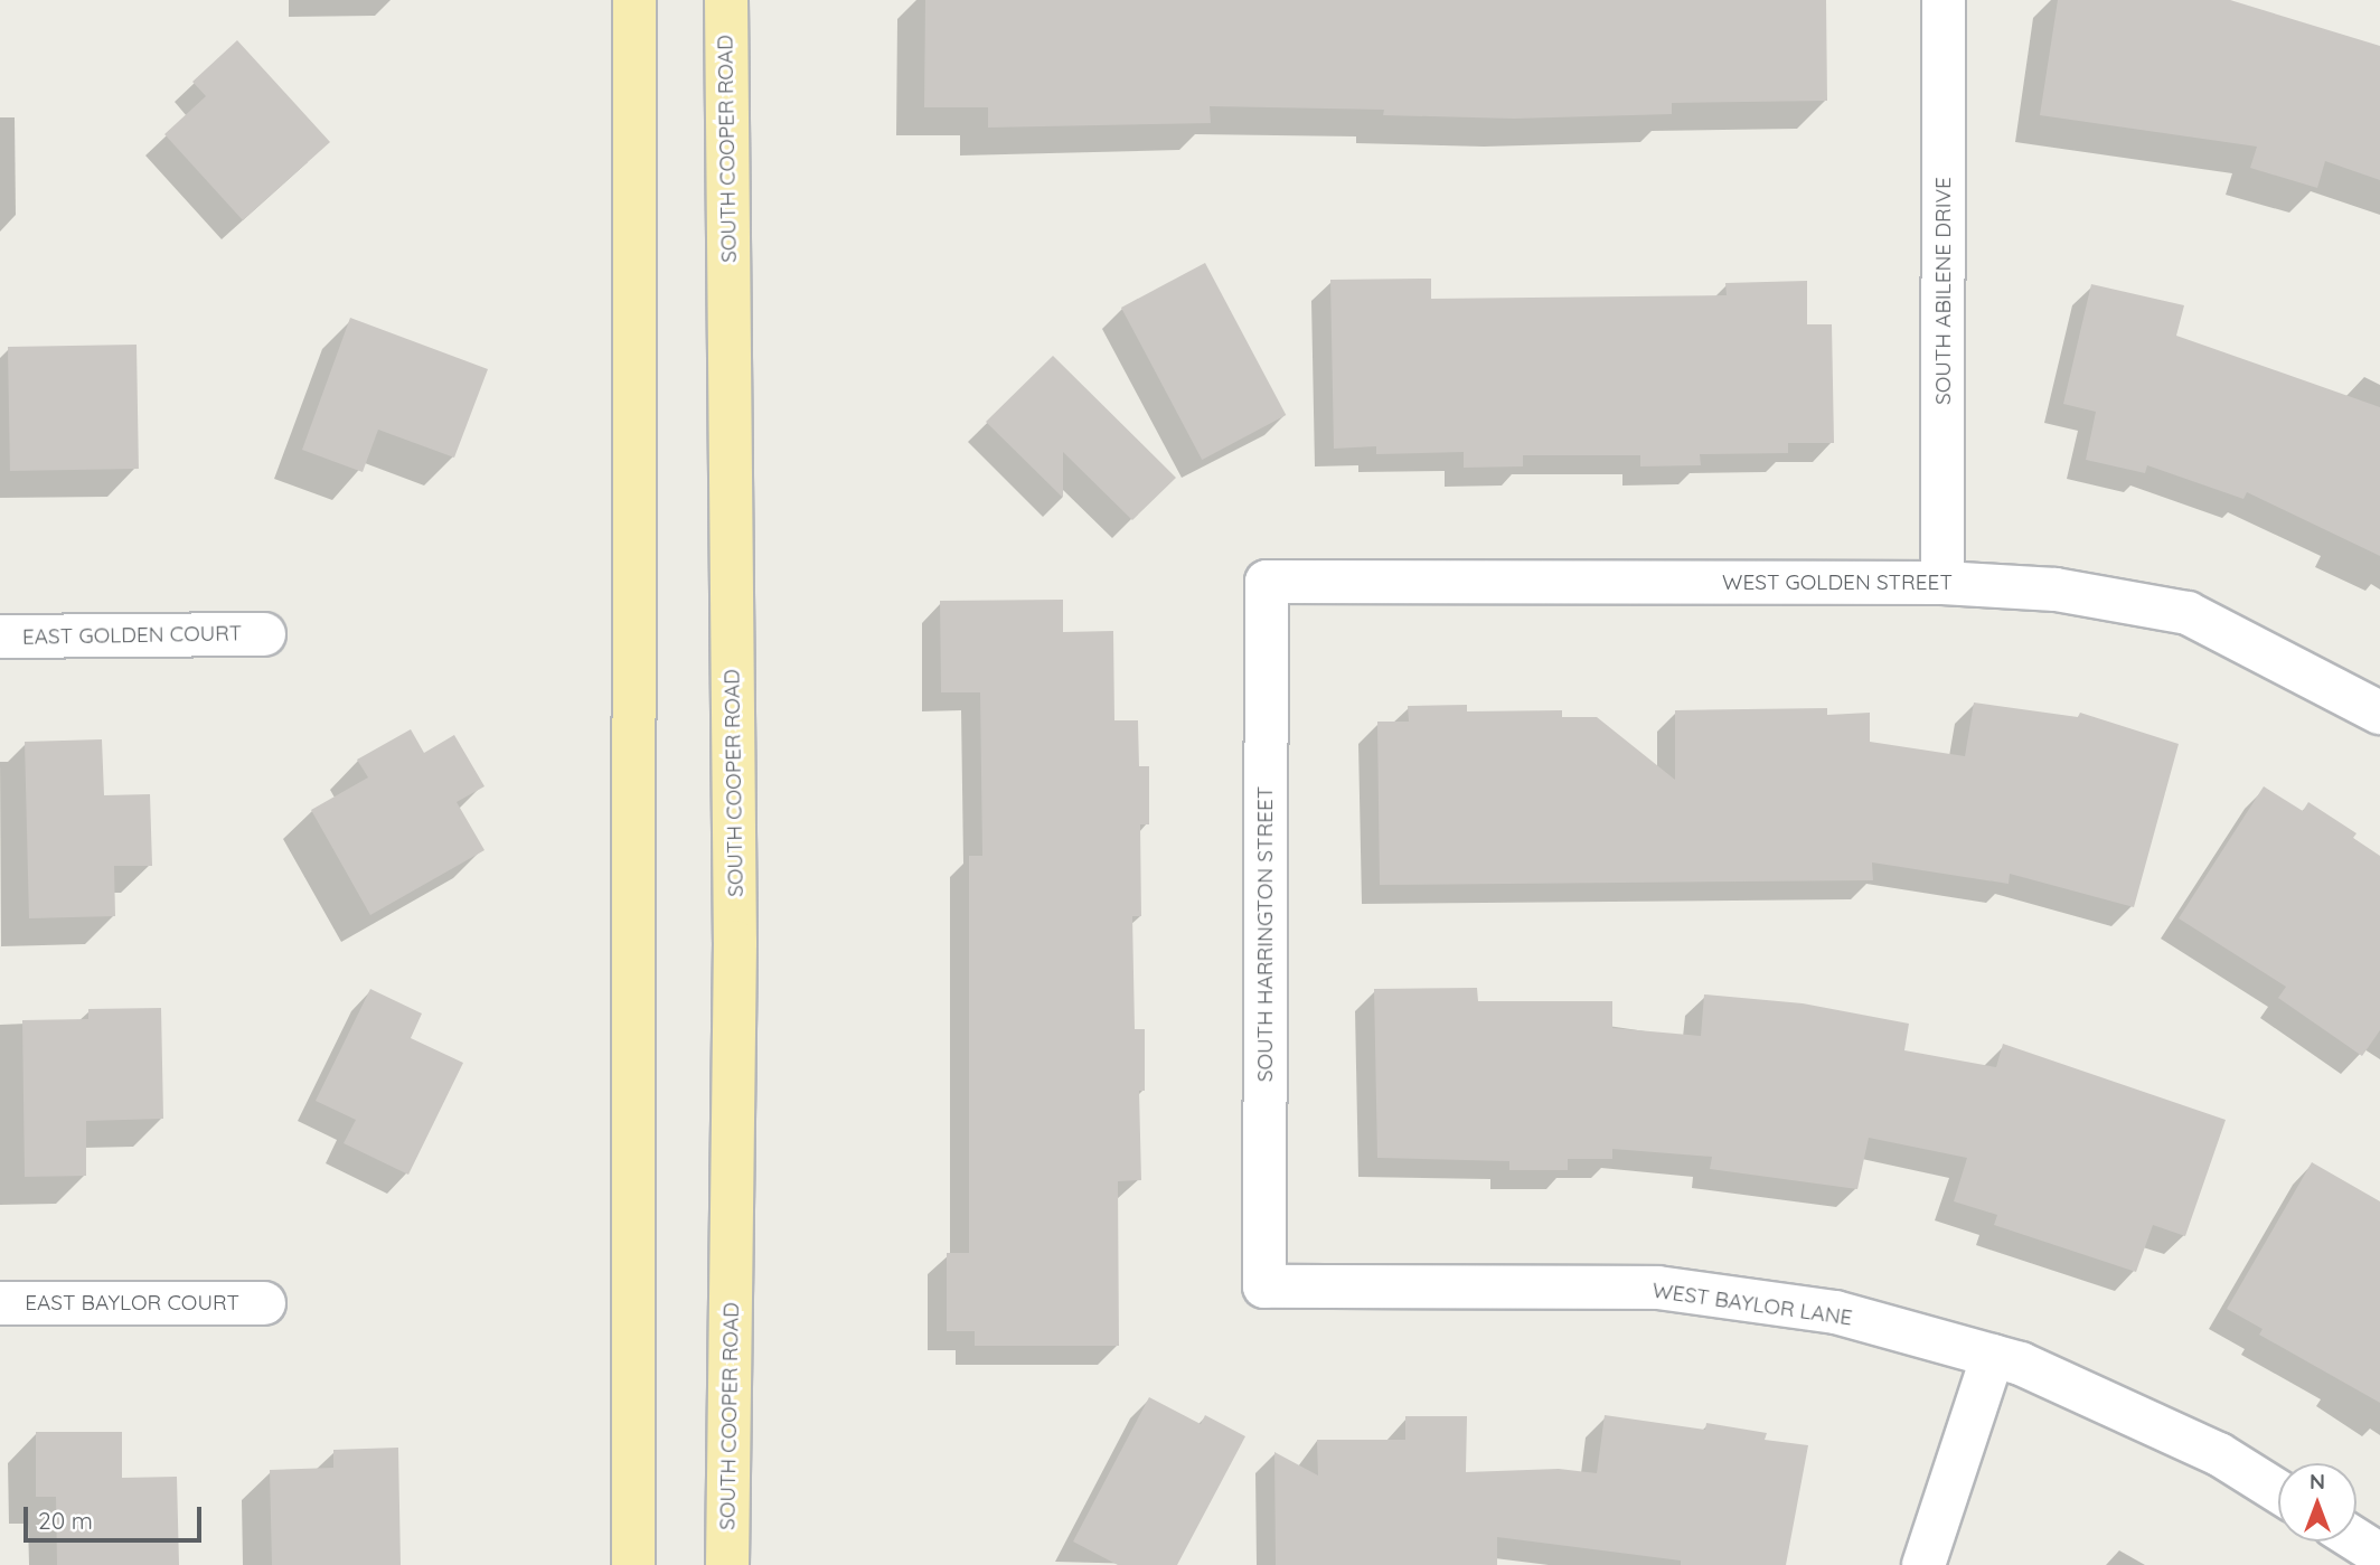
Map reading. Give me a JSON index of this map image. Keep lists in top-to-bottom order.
{
  "streets": {
    "main road": ["SOUTH COOPER ROAD"],
    "street": [
      "SOUTH ABILENE DRIVE",
      "WEST GOLDEN STREET",
      "EAST GOLDEN COURT",
      "SOUTH HARRINGTON STREET",
      "EAST BAYLOR COURT",
      "WEST BAYLOR LANE"
    ]
  },
  "crossings": [
    ["SOUTH ABILENE DRIVE", "WEST GOLDEN STREET"],
    ["WEST GOLDEN STREET", "SOUTH HARRINGTON STREET"],
    ["SOUTH HARRINGTON STREET", "WEST BAYLOR LANE"]
  ],
  "scale_bar": "20 m",
  "north": "top"
}
